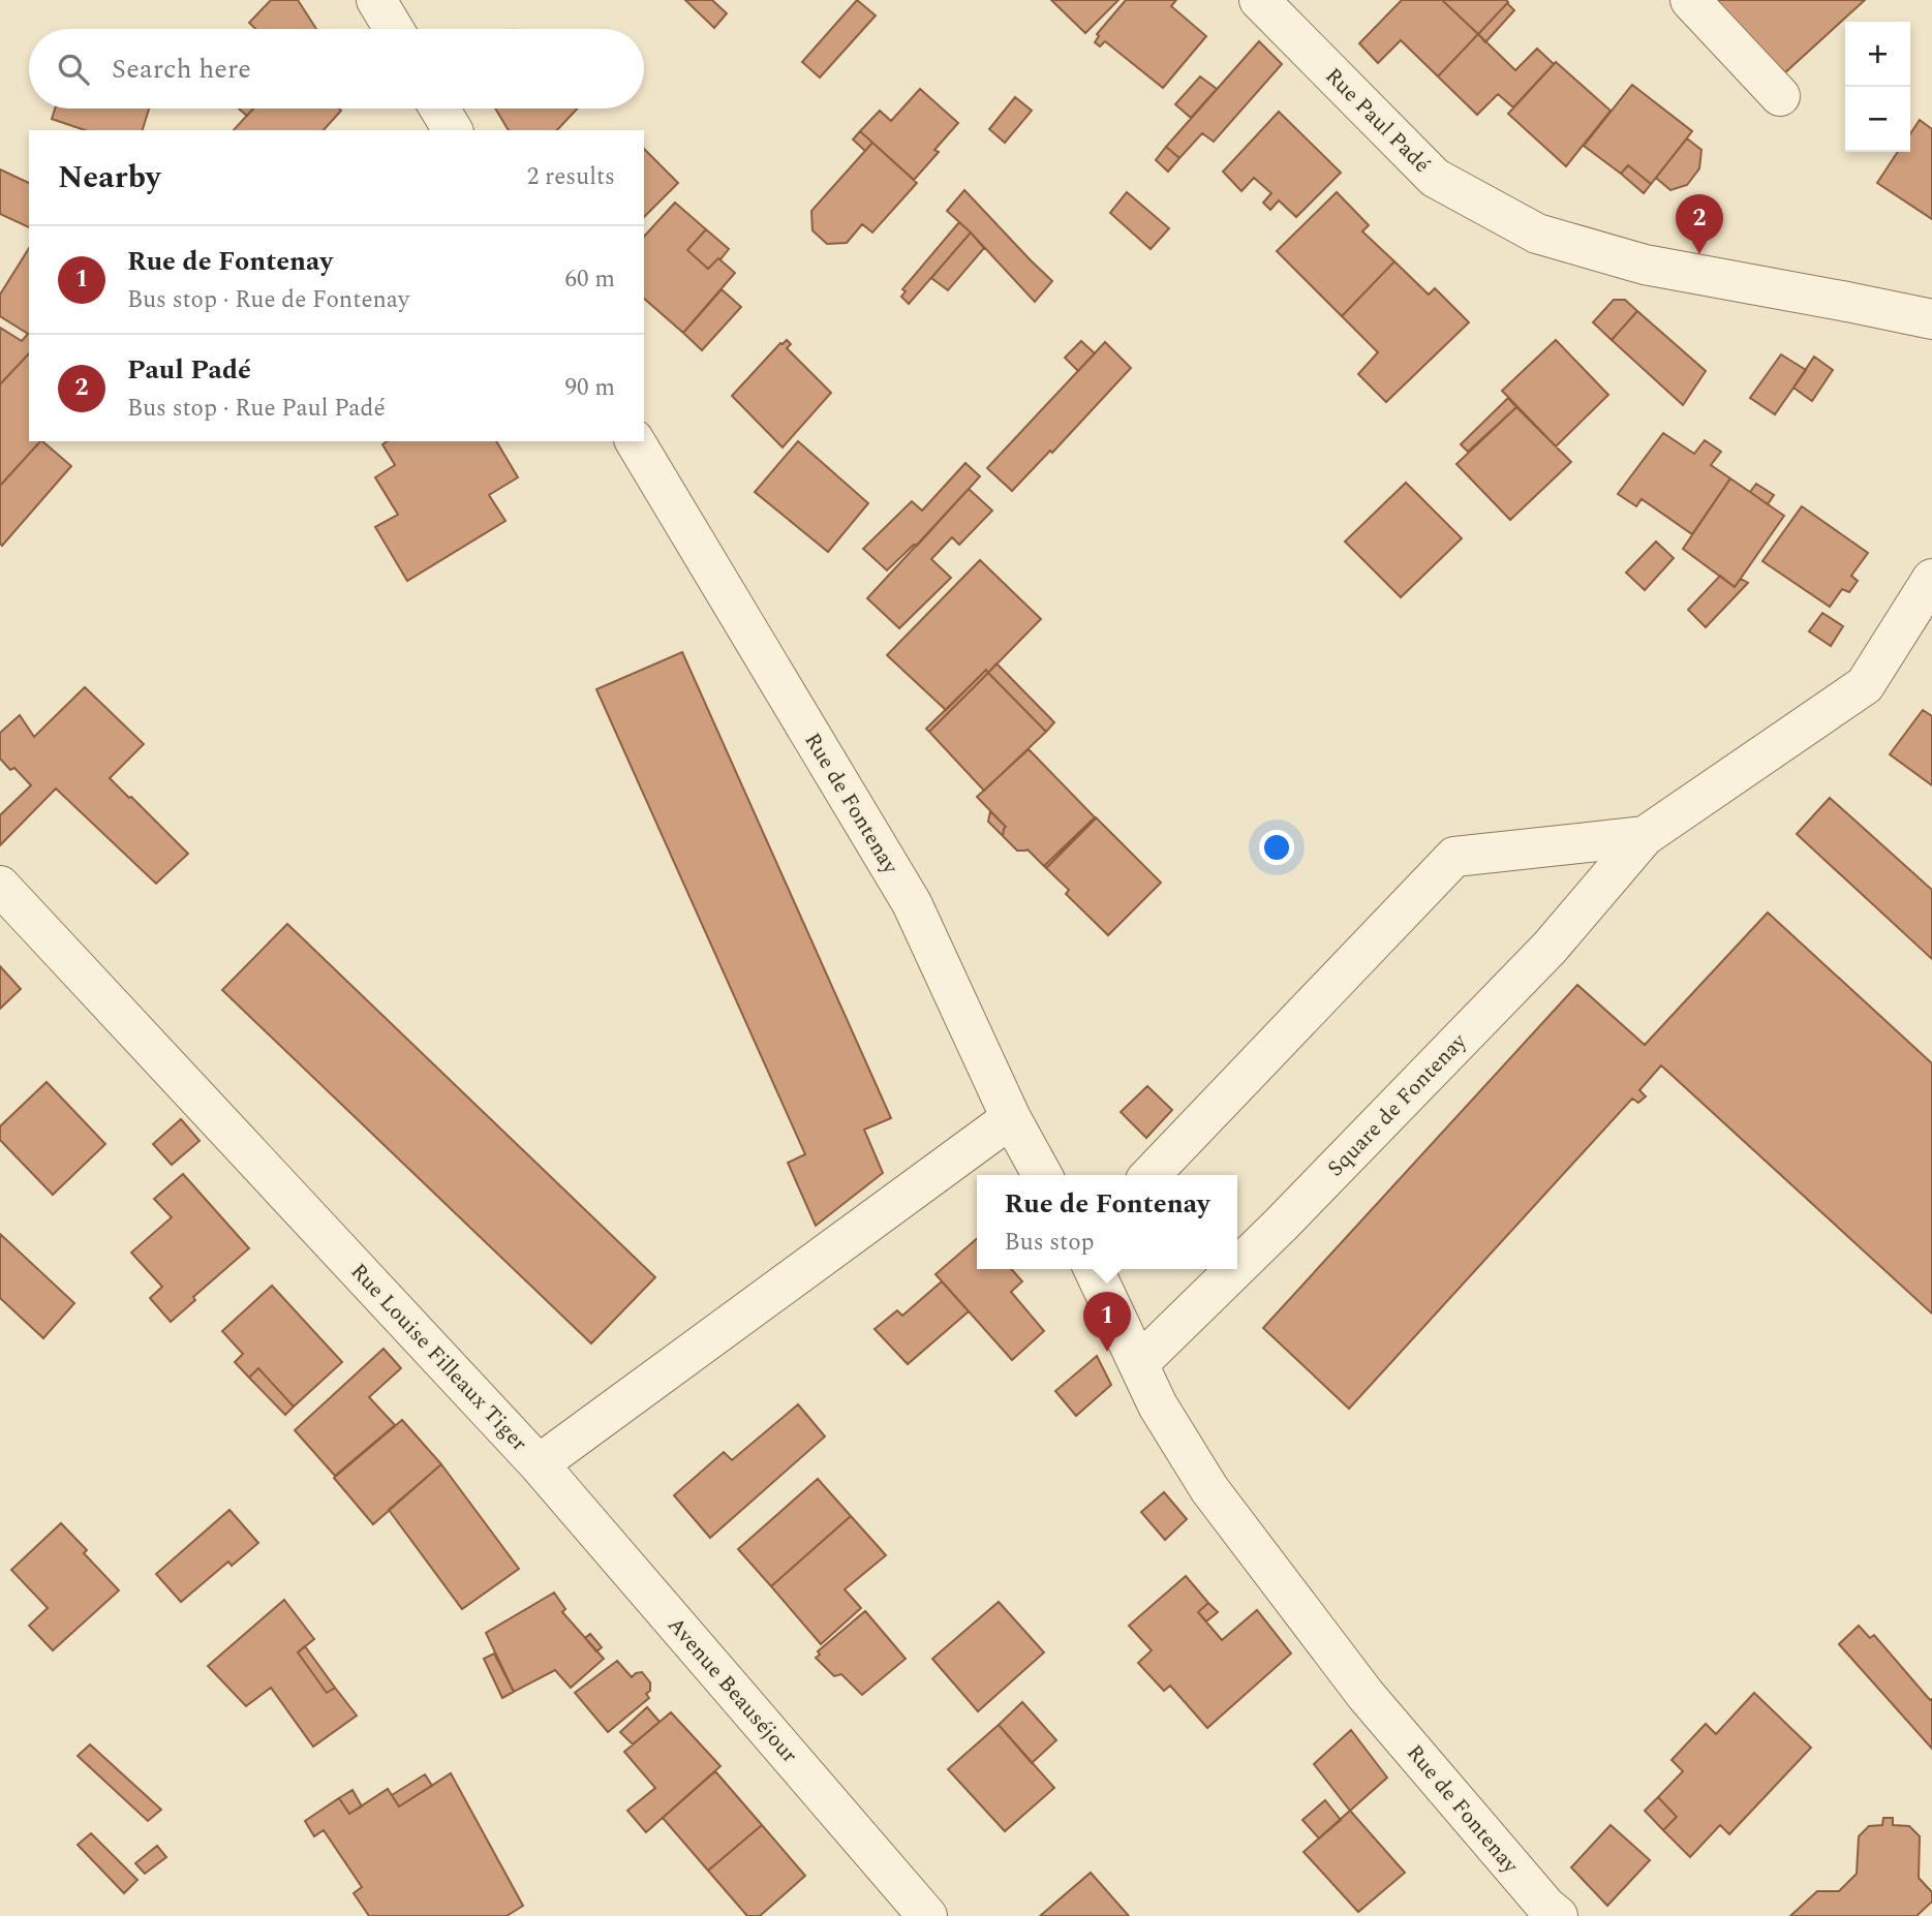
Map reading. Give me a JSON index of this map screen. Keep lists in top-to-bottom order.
{
  "streets": {
    "street": [
      "Rue Paul Padé",
      "Rue de Fontenay",
      "Square de Fontenay",
      "Rue Louise Filleaux Tiger",
      "Avenue Beauséjour"
    ]
  },
  "crossings": [
    ["Rue de Fontenay", "Square de Fontenay"],
    ["Rue de Fontenay", "Rue Louise Filleaux Tiger"],
    ["Rue Louise Filleaux Tiger", "Avenue Beauséjour"]
  ],
  "page": {
    "map_buttons": ["+", "−"],
    "search": "Search here",
    "heading": ["Nearby", "2 results"],
    "pins": ["2", "1"],
    "list": [
      {
        "mark": "1",
        "name": "Rue de Fontenay",
        "note": "Bus stop · Rue de Fontenay",
        "value": "60 m"
      },
      {
        "mark": "2",
        "name": "Paul Padé",
        "note": "Bus stop · Rue Paul Padé",
        "value": "90 m"
      }
    ],
    "popup": ["Rue de Fontenay", "Bus stop"]
  }
}
